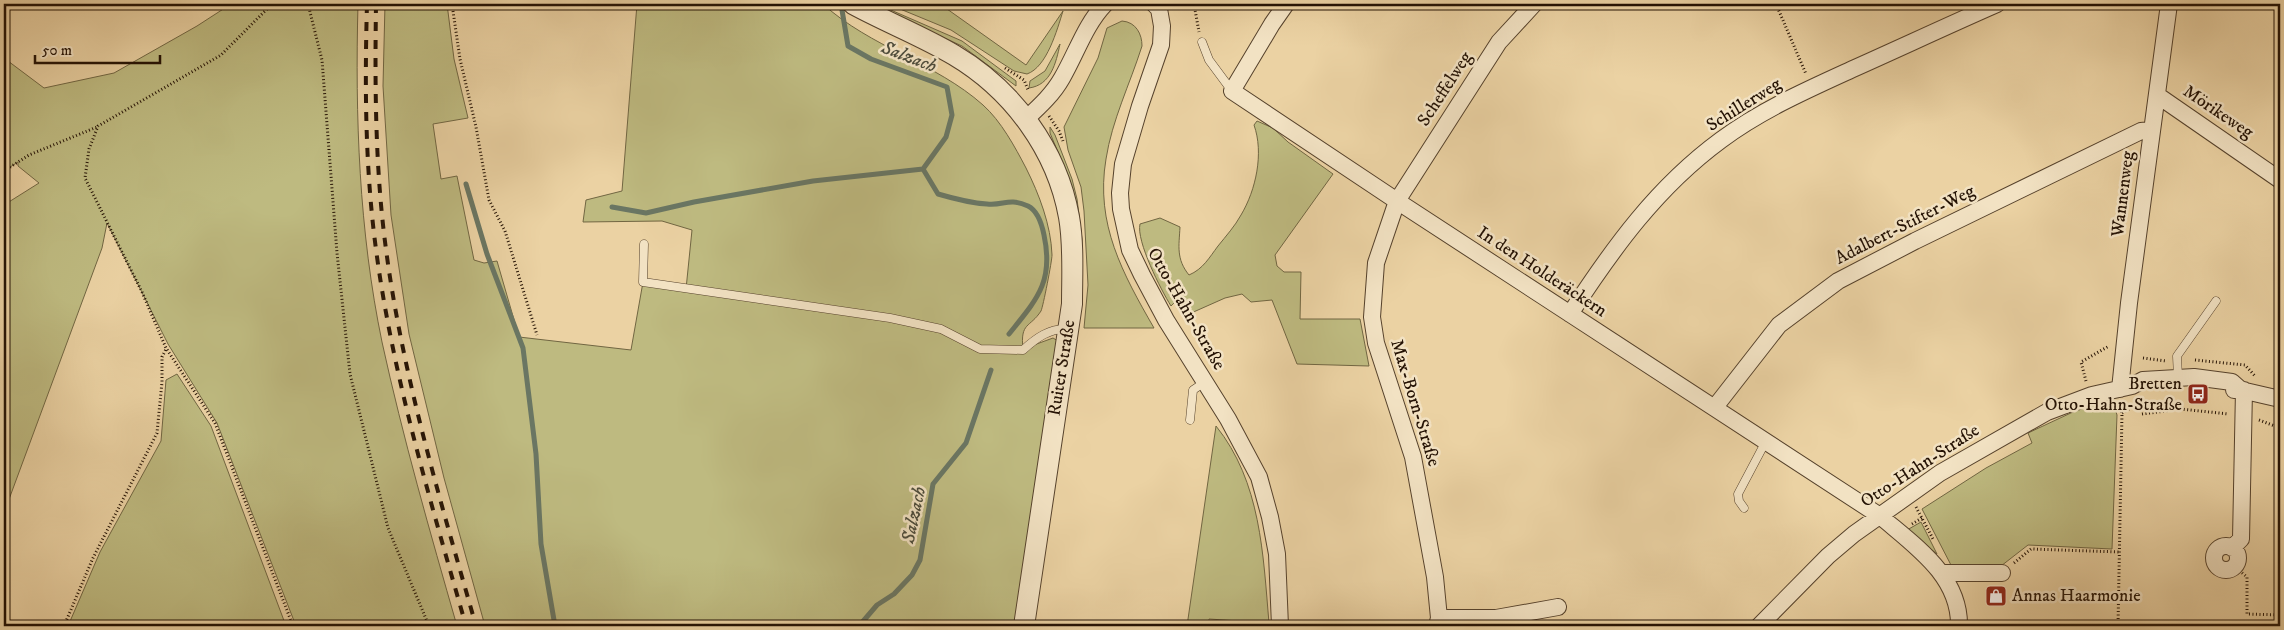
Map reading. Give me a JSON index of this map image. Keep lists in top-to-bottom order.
{
  "streets": {
    "street": [
      "Scheffelweg",
      "Schillerweg",
      "Mörikeweg",
      "Wannenweg",
      "Adalbert-Stifter-Weg",
      "In den Holderäckern",
      "Otto-Hahn-Straße",
      "Ruiter Straße",
      "Max-Born-Straße"
    ]
  },
  "crossings": [
    ["Scheffelweg", "In den Holderäckern"],
    ["Scheffelweg", "Max-Born-Straße"],
    ["Schillerweg", "In den Holderäckern"],
    ["Mörikeweg", "Wannenweg"],
    ["Wannenweg", "Adalbert-Stifter-Weg"],
    ["Wannenweg", "Otto-Hahn-Straße"],
    ["Adalbert-Stifter-Weg", "In den Holderäckern"],
    ["In den Holderäckern", "Otto-Hahn-Straße"],
    ["In den Holderäckern", "Max-Born-Straße"]
  ],
  "water": ["Salzach"],
  "places": {
    "bus stop": ["Bretten Otto-Hahn-Straße"],
    "shop": ["Annas Haarmonie"]
  },
  "scale_bar": "50 m"
}
